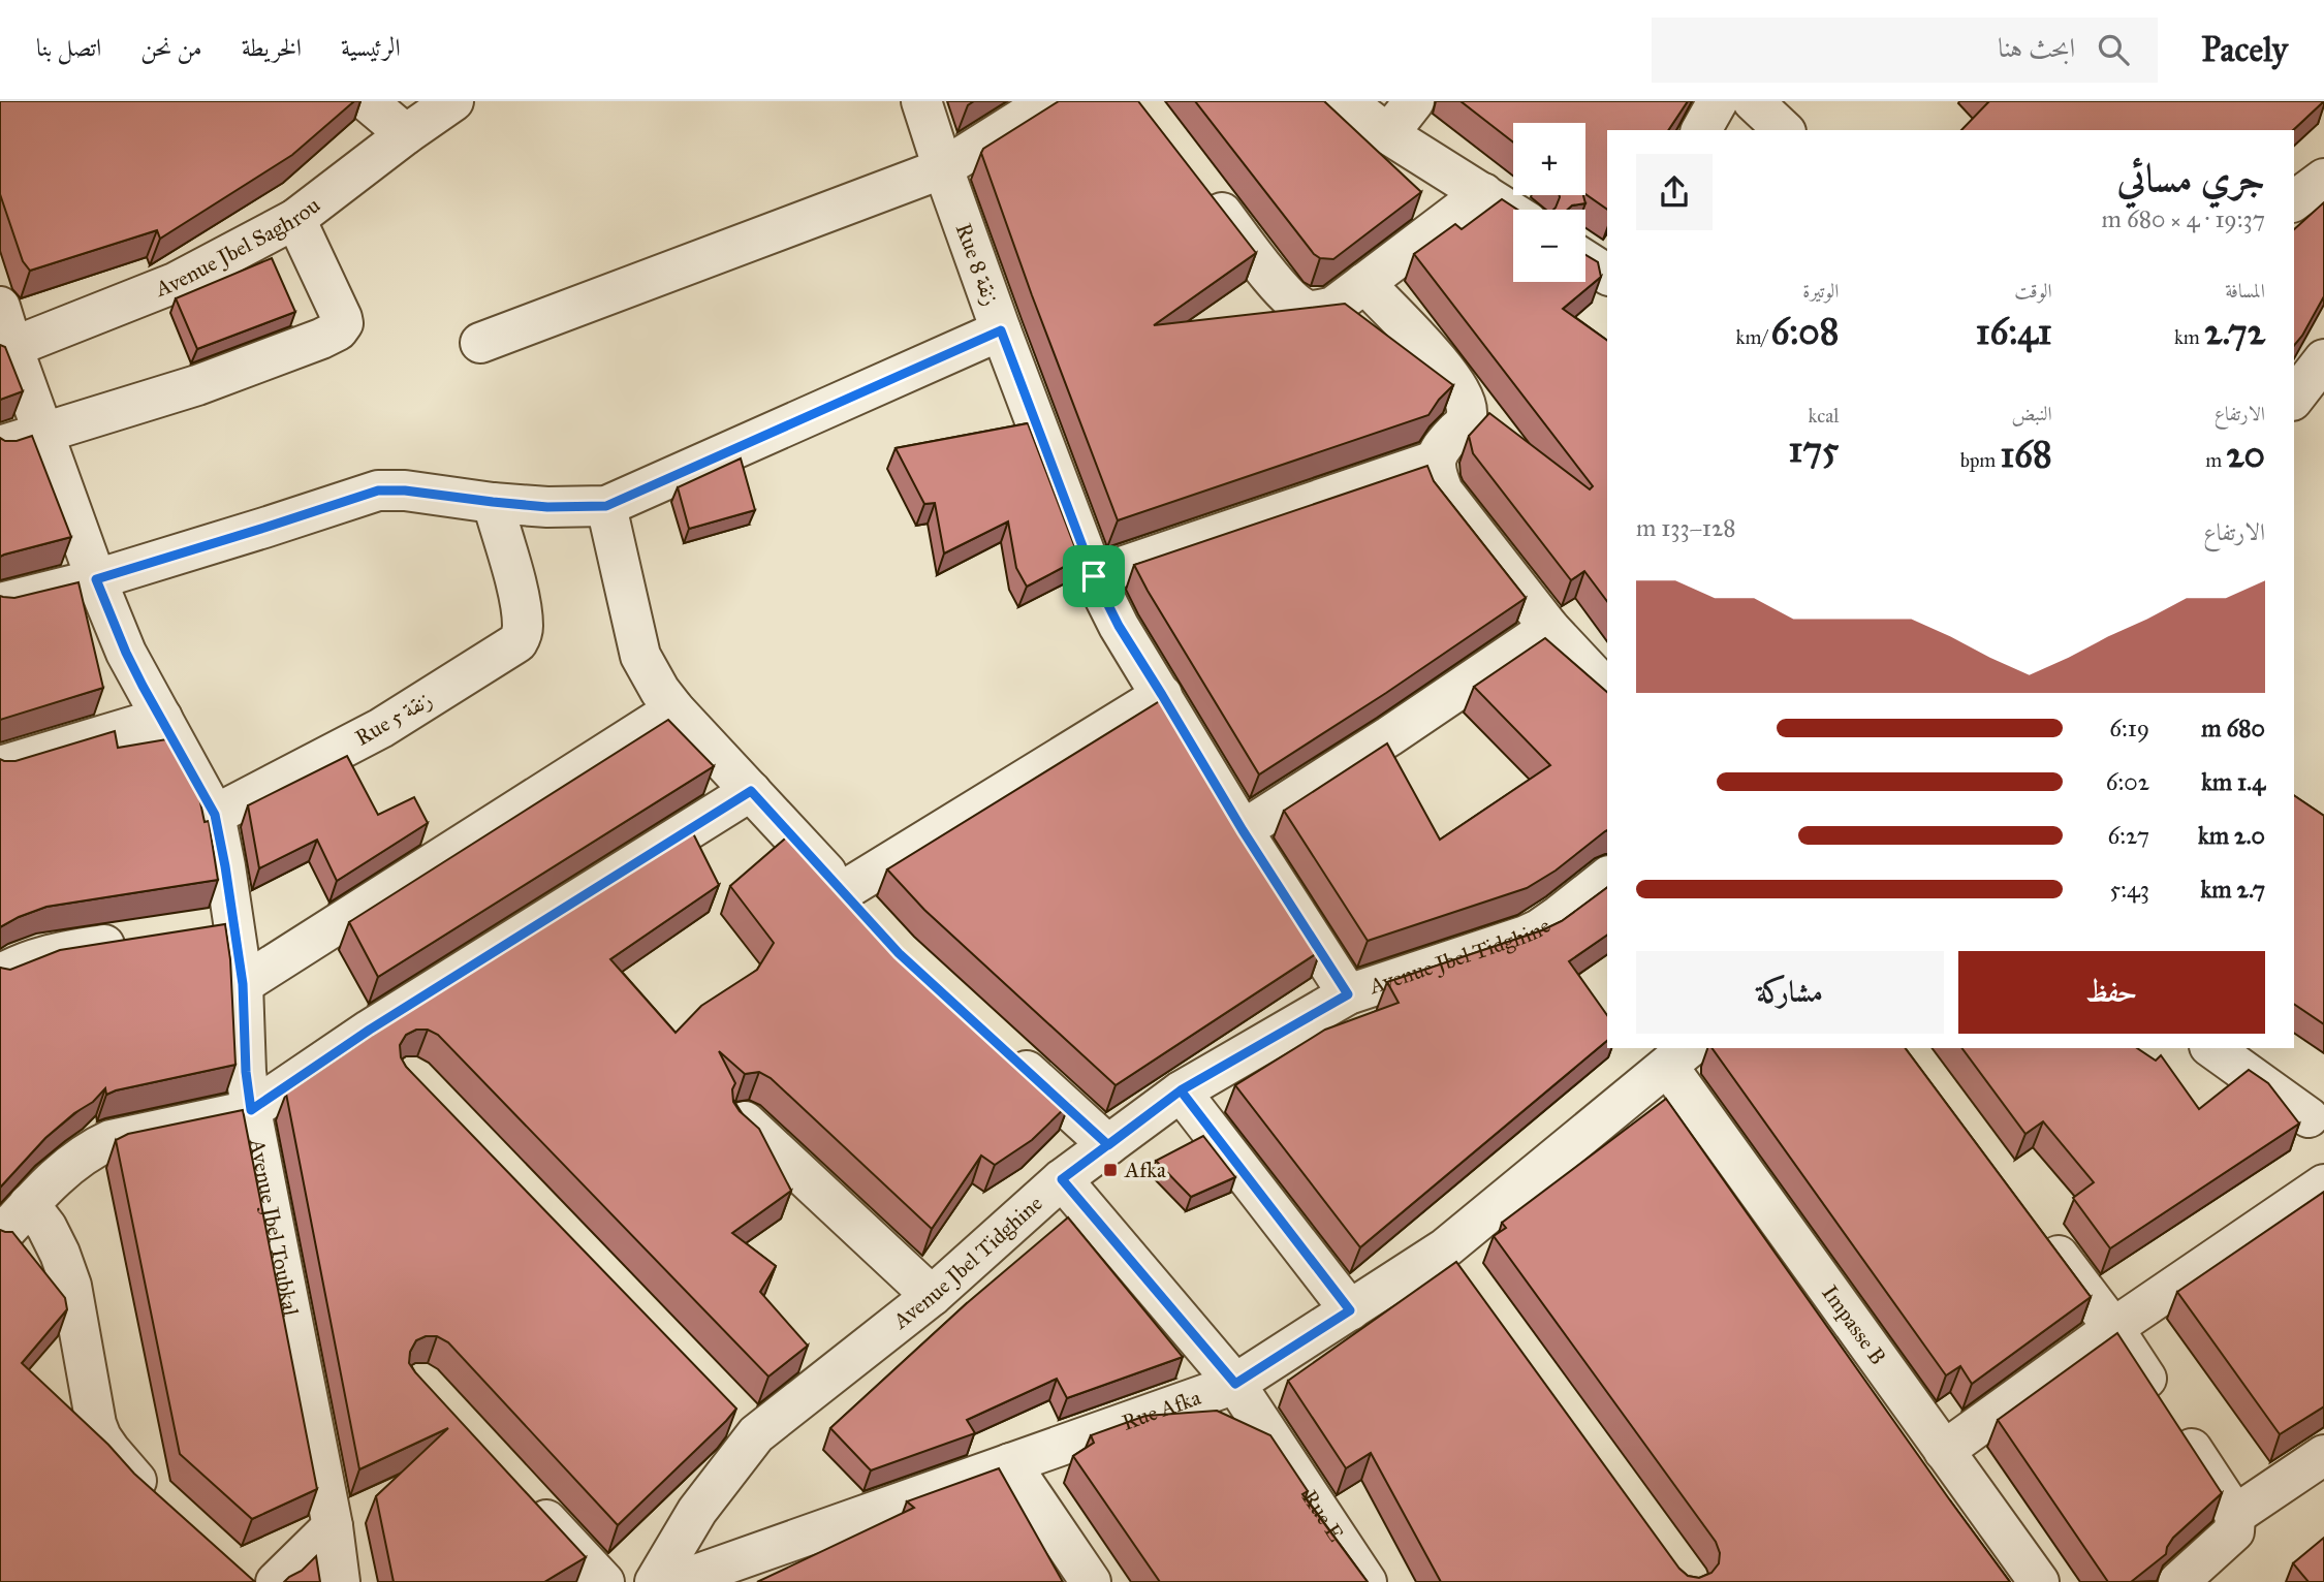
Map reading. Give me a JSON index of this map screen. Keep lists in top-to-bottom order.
{
  "streets": {
    "street": [
      "Avenue Jbel Saghrou",
      "Rue 8 زنقة",
      "Rue 5 زنقة",
      "Avenue Jbel Tidghine",
      "Avenue Jbel Toubkal",
      "Impasse B",
      "Rue Afka",
      "Rue E"
    ]
  },
  "crossings": [
    ["Avenue Jbel Saghrou", "Avenue Jbel Toubkal"],
    ["Rue 8 زنقة", "Avenue Jbel Tidghine"],
    ["Rue 5 زنقة", "Avenue Jbel Toubkal"],
    ["Avenue Jbel Tidghine", "Rue E"],
    ["Impasse B", "Rue Afka"],
    ["Rue Afka", "Rue E"]
  ],
  "places": {
    "transit": ["Afka"]
  },
  "page": {
    "header": "Pacely",
    "search": "ابحث هنا",
    "nav": [
      "الرئيسية",
      "الخريطة",
      "من نحن",
      "اتصل بنا"
    ],
    "map_buttons": ["+", "−"],
    "heading": ["جري مسائي", "19:37 · 4 × 680 m"],
    "stats": [
      ["المسافة", "2.72 km"],
      ["الوقت", "16:41"],
      ["الوتيرة", "6:08 /km"],
      ["الارتفاع", "20 m"],
      ["النبض", "168 bpm"],
      ["kcal", "175"]
    ],
    "chart": ["الارتفاع", "128–133 m"],
    "list": [
      {
        "name": "680 m",
        "note": "6:19"
      },
      {
        "name": "1.4 km",
        "note": "6:02"
      },
      {
        "name": "2.0 km",
        "note": "6:27"
      },
      {
        "name": "2.7 km",
        "note": "5:43"
      }
    ],
    "buttons": ["حفظ", "مشاركة"]
  }
}
